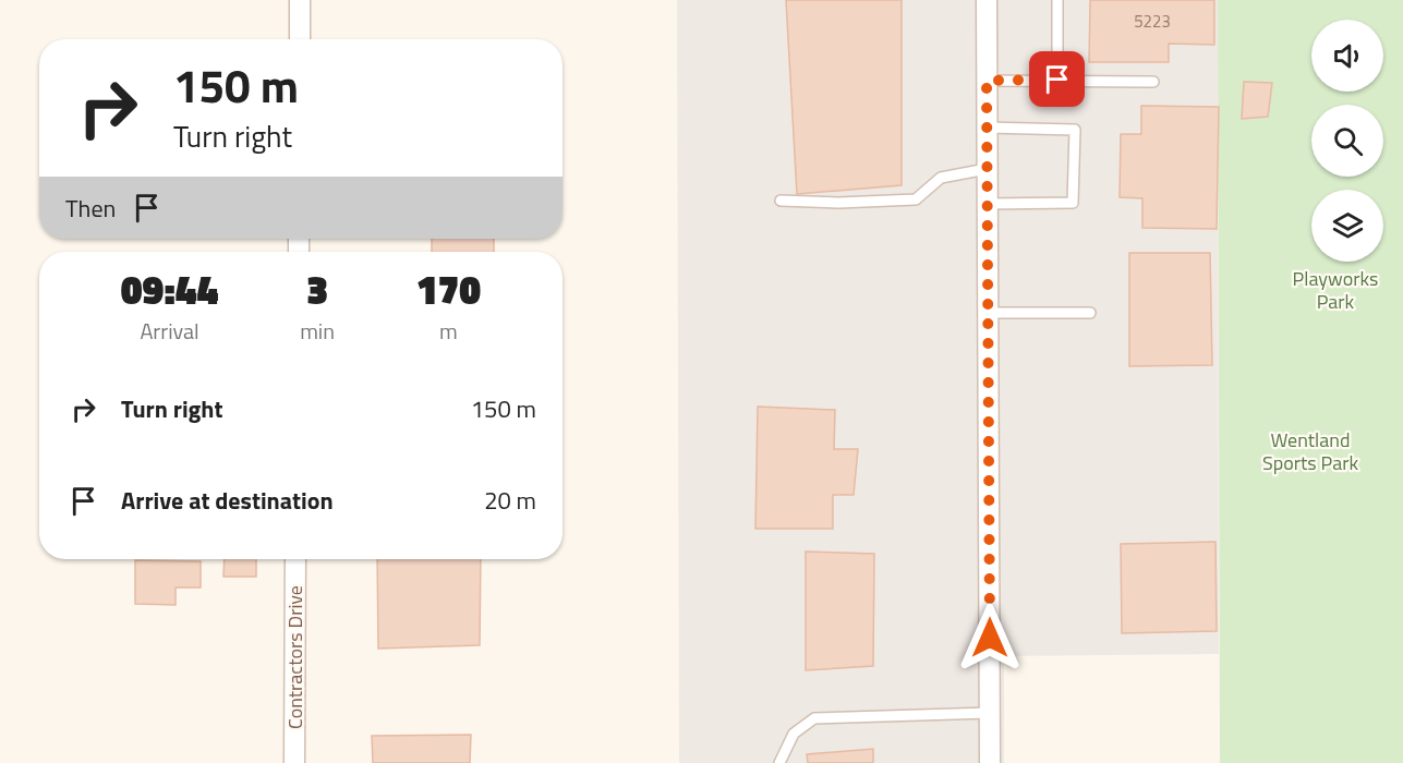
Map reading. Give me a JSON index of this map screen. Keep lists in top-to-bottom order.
{
  "streets": {
    "street": ["Contractors Drive"]
  },
  "parks": ["Playworks Park", "Wentland Sports Park"],
  "house_numbers": ["5223"],
  "page": {
    "turn": ["150 m", "Turn right"],
    "then": "Then",
    "eta": [
      "09:44",
      "Arrival",
      "3",
      "min",
      "170",
      "m"
    ],
    "list": [
      {
        "name": "Turn right",
        "value": "150 m"
      },
      {
        "name": "Arrive at destination",
        "value": "20 m"
      }
    ]
  }
}
